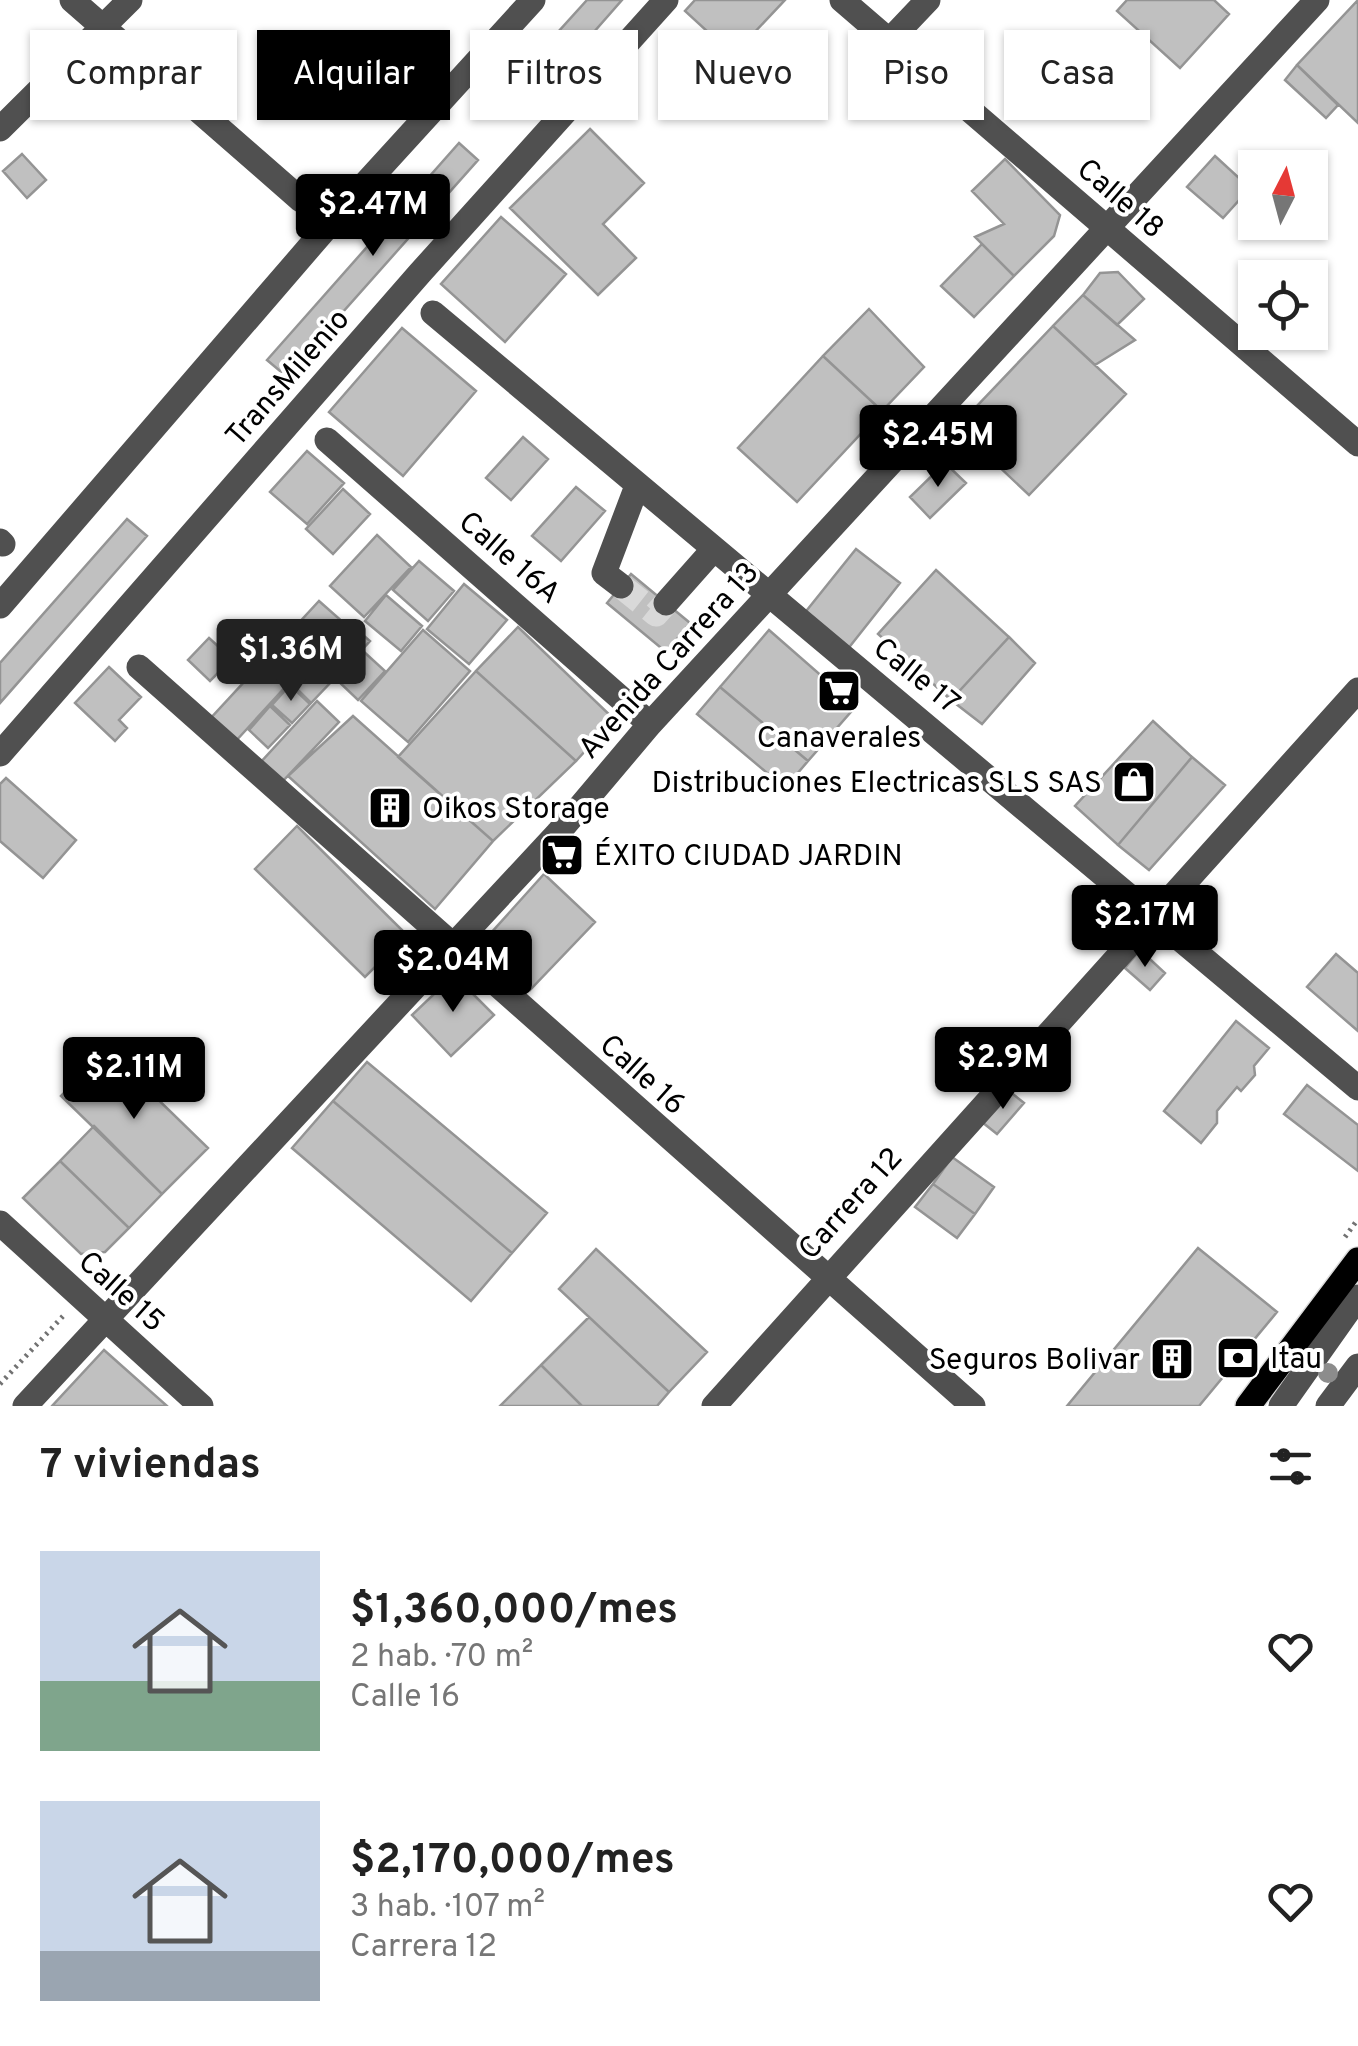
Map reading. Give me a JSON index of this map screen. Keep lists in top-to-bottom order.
{
  "streets": {
    "street": [
      "Calle 18",
      "TransMilenio",
      "Calle 16A",
      "Avenida Carrera 13",
      "Calle 17",
      "Calle 16",
      "Carrera 12",
      "Calle 15"
    ]
  },
  "crossings": [
    ["Calle 18", "Avenida Carrera 13"],
    ["Calle 16A", "Avenida Carrera 13"],
    ["Avenida Carrera 13", "Calle 17"],
    ["Avenida Carrera 13", "Calle 16"],
    ["Avenida Carrera 13", "Calle 15"],
    ["Calle 17", "Carrera 12"],
    ["Calle 16", "Carrera 12"]
  ],
  "places": {
    "supermarket": ["Canaverales", "ÉXITO CIUDAD JARDIN"],
    "shop": ["Distribuciones Electricas SLS SAS"],
    "building": ["Oikos Storage", "Seguros Bolivar"],
    "bank": ["Itau"]
  },
  "north": "top",
  "page": {
    "chip": [
      "Comprar",
      "Alquilar",
      "Filtros",
      "Nuevo",
      "Piso",
      "Casa"
    ],
    "price": [
      "$2.47M",
      "$2.45M",
      "$1.36M",
      "$2.17M",
      "$2.04M",
      "$2.9M",
      "$2.11M"
    ],
    "heading": "7 viviendas",
    "list": [
      {
        "name": "$1,360,000/mes",
        "note": "2 hab. · 70 m² · Calle 16"
      },
      {
        "name": "$2,170,000/mes",
        "note": "3 hab. · 107 m² · Carrera 12"
      }
    ]
  }
}
